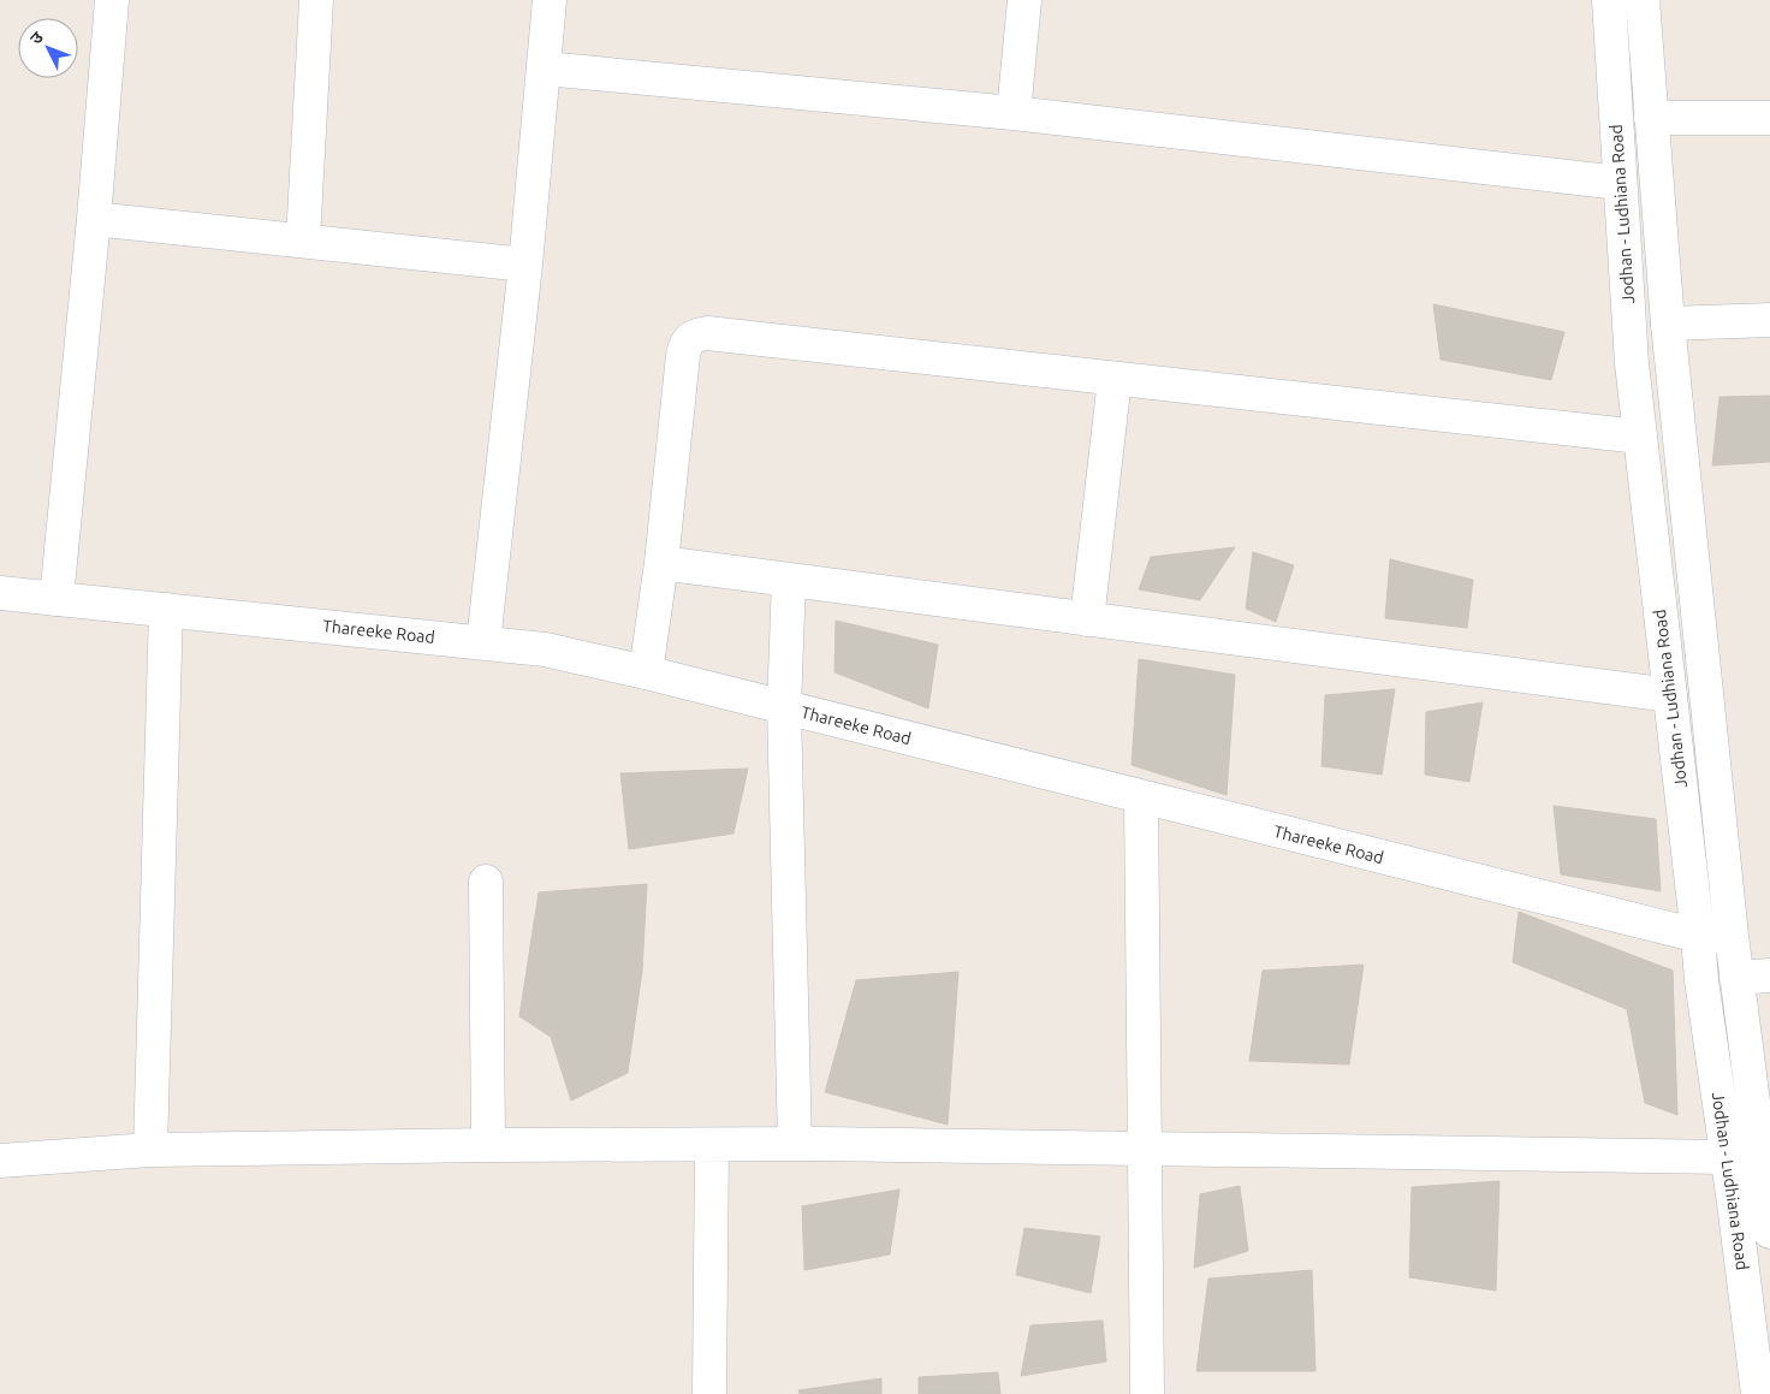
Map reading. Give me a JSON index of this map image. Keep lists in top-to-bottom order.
{
  "streets": {
    "street": ["Jodhan - Ludhiana Road", "Thareeke Road"]
  },
  "crossings": [
    ["Jodhan - Ludhiana Road", "Thareeke Road"]
  ],
  "north": "top left"
}
